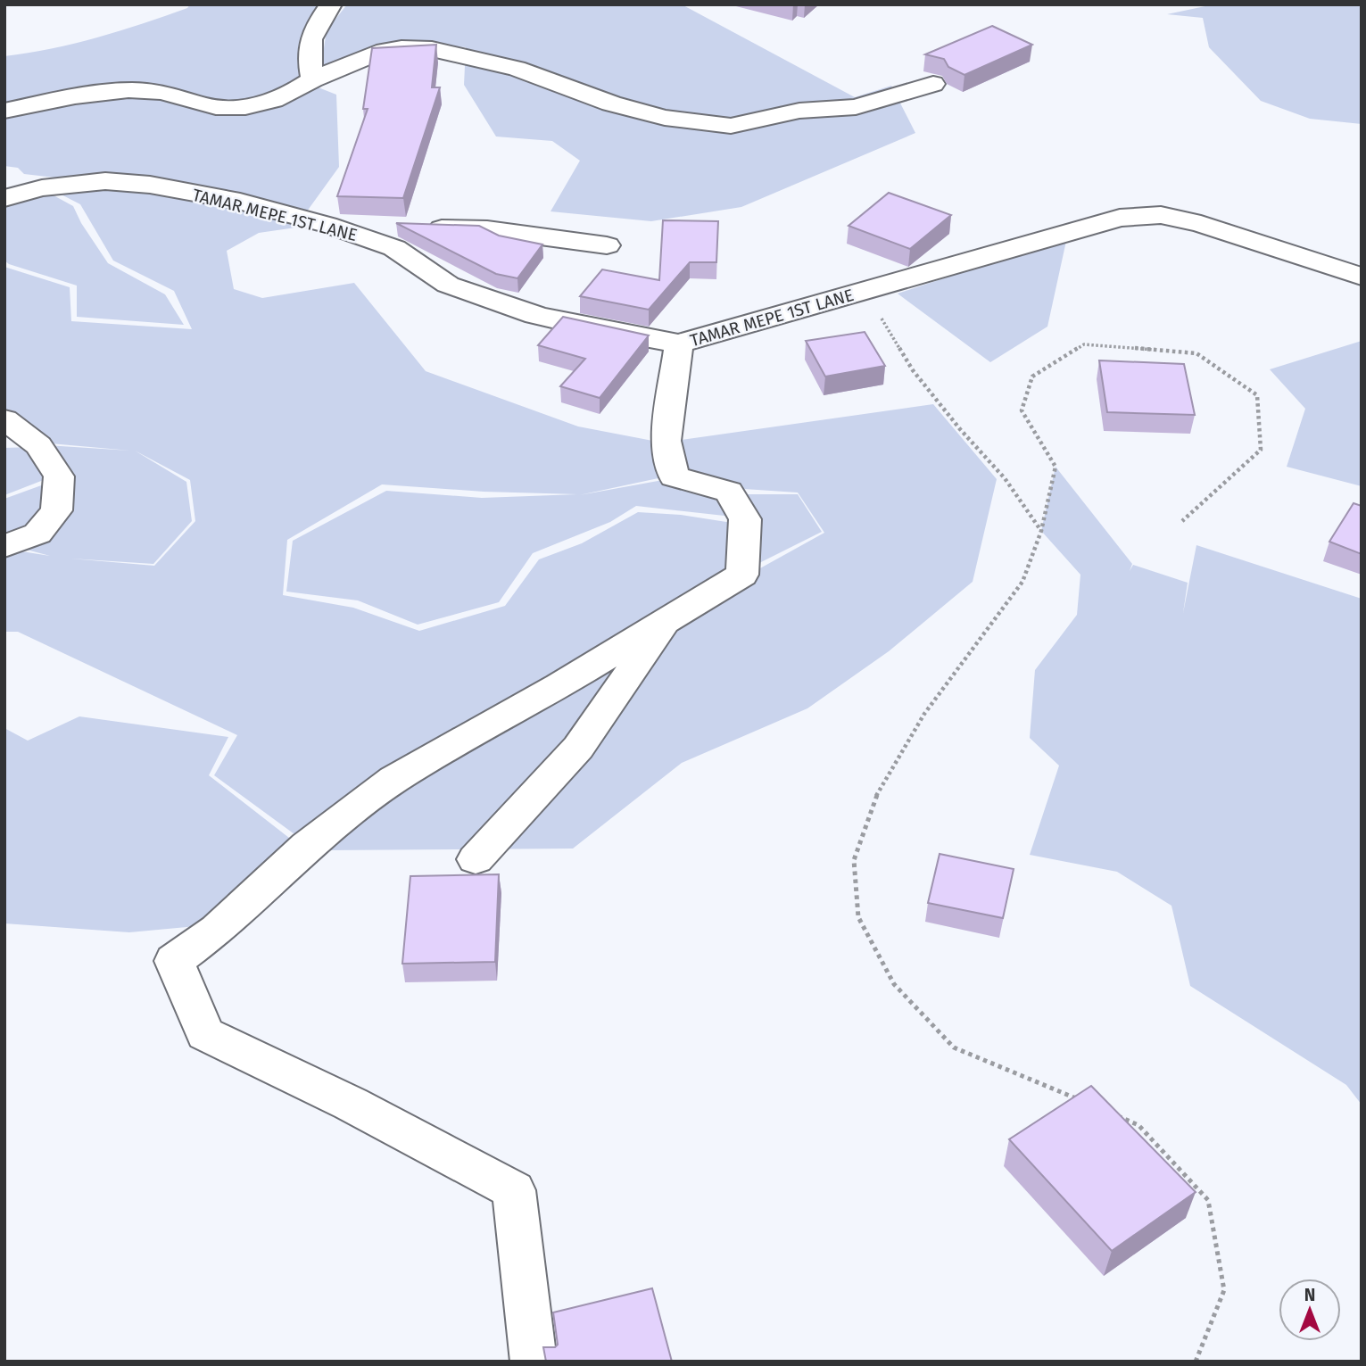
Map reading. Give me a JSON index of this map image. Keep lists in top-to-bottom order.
{
  "streets": {
    "street": ["TAMAR MEPE 1ST LANE"]
  },
  "north": "top"
}
